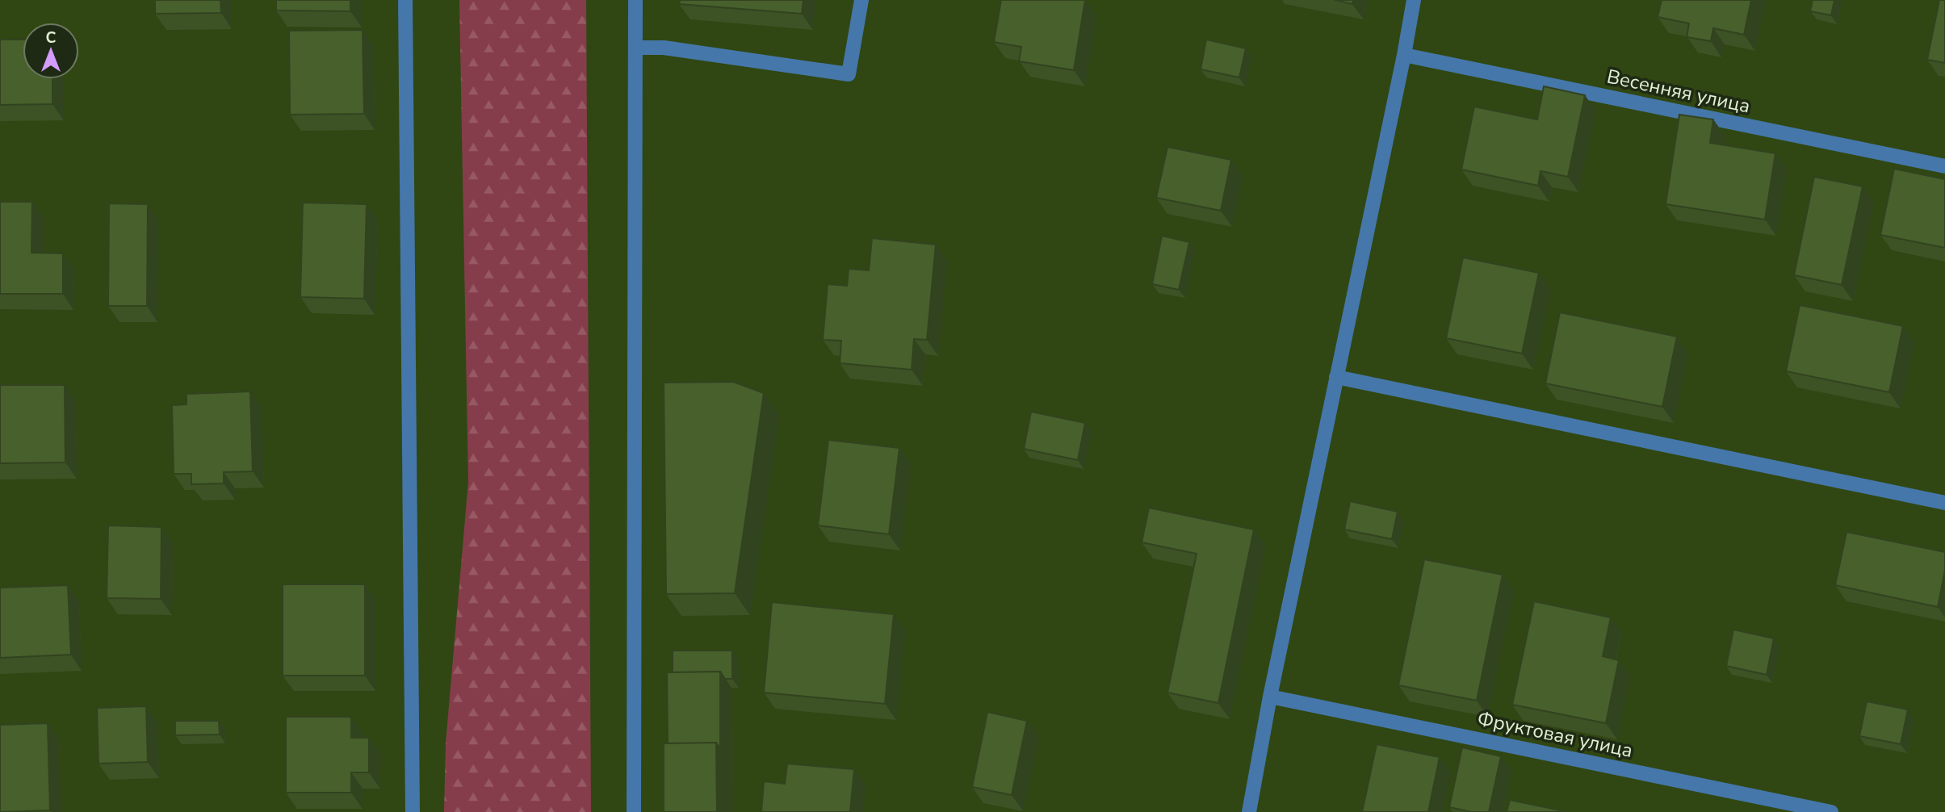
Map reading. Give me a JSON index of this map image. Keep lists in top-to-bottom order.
{
  "streets": {
    "street": ["Весенняя улица", "Фруктовая улица"]
  },
  "north": "top"
}
